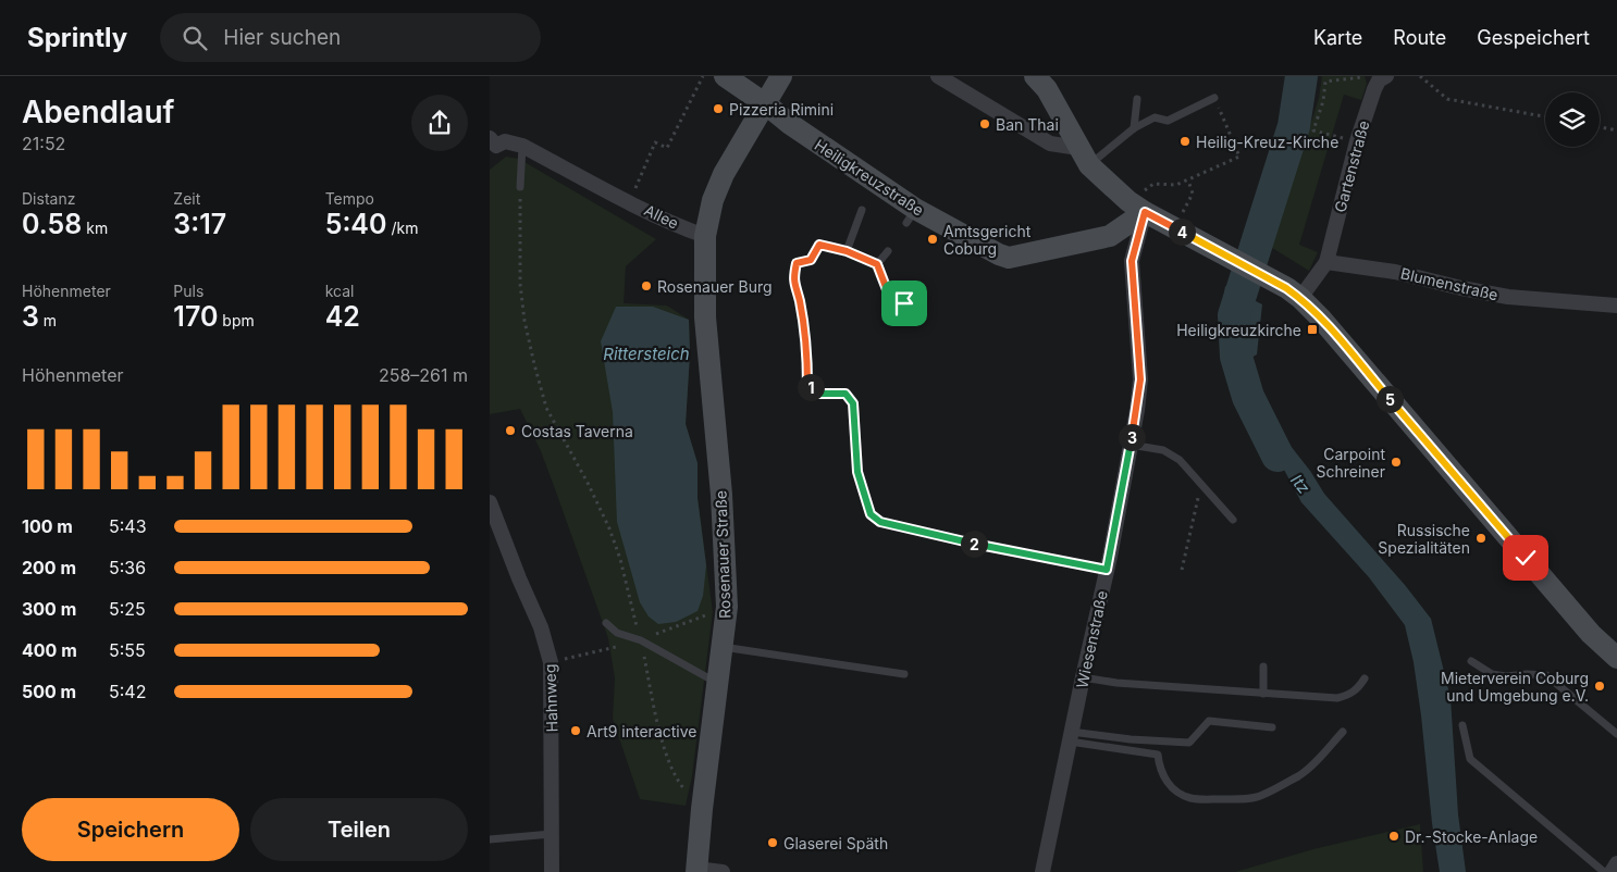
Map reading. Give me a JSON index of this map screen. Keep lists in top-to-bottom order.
{
  "streets": {
    "street": [
      "Gartenstraße",
      "Heiligkreuzstraße",
      "Allee",
      "Blumenstraße",
      "Rosenauer Straße",
      "Wiesenstraße",
      "Hahnweg"
    ]
  },
  "crossings": [
    ["Gartenstraße", "Blumenstraße"],
    ["Heiligkreuzstraße", "Wiesenstraße"],
    ["Allee", "Rosenauer Straße"]
  ],
  "water": ["Rittersteich", "Itz"],
  "places": {
    "other": [
      "Pizzeria Rimini",
      "Ban Thai",
      "Heilig-Kreuz-Kirche",
      "Amtsgericht Coburg",
      "Rosenauer Burg",
      "Costas Taverna",
      "Carpoint Schreiner",
      "Russische Spezialitäten",
      "Mieterverein Coburg und Umgebung e.V.",
      "Art9 interactive",
      "Dr.-Stocke-Anlage",
      "Glaserei Späth"
    ],
    "transit": ["Heiligkreuzkirche"]
  },
  "page": {
    "header": "Sprintly",
    "search": "Hier suchen",
    "nav": ["Karte", "Route", "Gespeichert"],
    "heading": ["Abendlauf", "21:52"],
    "stats": [
      ["Distanz", "0.58 km"],
      ["Zeit", "3:17"],
      ["Tempo", "5:40 /km"],
      ["Höhenmeter", "3 m"],
      ["Puls", "170 bpm"],
      ["kcal", "42"]
    ],
    "pins": [
      "4",
      "1",
      "5",
      "3",
      "2"
    ],
    "chart": ["Höhenmeter", "258–261 m"],
    "list": [
      {
        "name": "100 m",
        "note": "5:43"
      },
      {
        "name": "200 m",
        "note": "5:36"
      },
      {
        "name": "300 m",
        "note": "5:25"
      },
      {
        "name": "400 m",
        "note": "5:55"
      },
      {
        "name": "500 m",
        "note": "5:42"
      }
    ],
    "buttons": ["Speichern", "Teilen"]
  }
}
